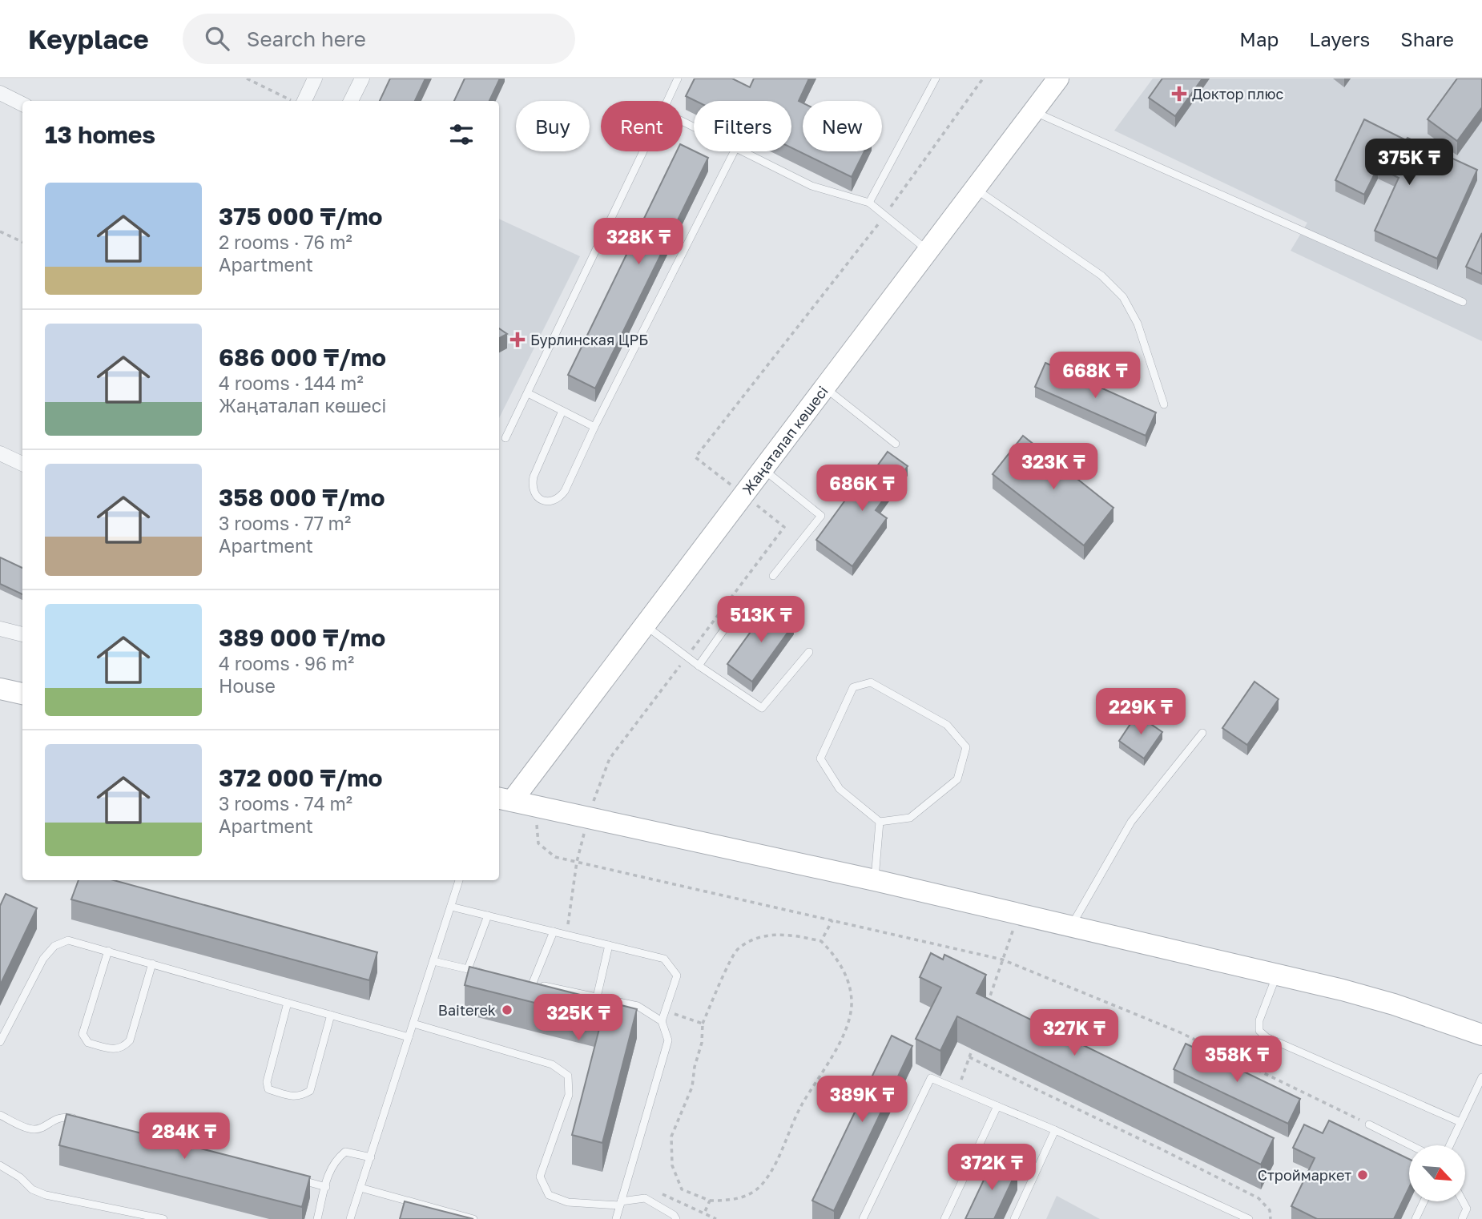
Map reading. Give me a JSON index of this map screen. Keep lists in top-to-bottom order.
{
  "streets": {
    "main road": ["Жаңаталап көшесі"]
  },
  "places": {
    "health": ["Доктор плюс", "Бурлинская ЦРБ"],
    "other": ["Baiterek", "Строймаркет"]
  },
  "north": "bottom right",
  "page": {
    "header": "Keyplace",
    "search": "Search here",
    "nav": ["Map", "Layers", "Share"],
    "chip": [
      "Buy",
      "Rent",
      "Filters",
      "New"
    ],
    "heading": "13 homes",
    "price": [
      "375K ₸",
      "328K ₸",
      "668K ₸",
      "323K ₸",
      "686K ₸",
      "513K ₸",
      "229K ₸",
      "325K ₸",
      "327K ₸",
      "358K ₸",
      "389K ₸",
      "284K ₸",
      "372K ₸"
    ],
    "list": [
      {
        "name": "375 000 ₸/mo",
        "note": "2 rooms · 76 m² · Apartment"
      },
      {
        "name": "686 000 ₸/mo",
        "note": "4 rooms · 144 m² · Жаңаталап көшесі"
      },
      {
        "name": "358 000 ₸/mo",
        "note": "3 rooms · 77 m² · Apartment"
      },
      {
        "name": "389 000 ₸/mo",
        "note": "4 rooms · 96 m² · House"
      },
      {
        "name": "372 000 ₸/mo",
        "note": "3 rooms · 74 m² · Apartment"
      }
    ]
  }
}
